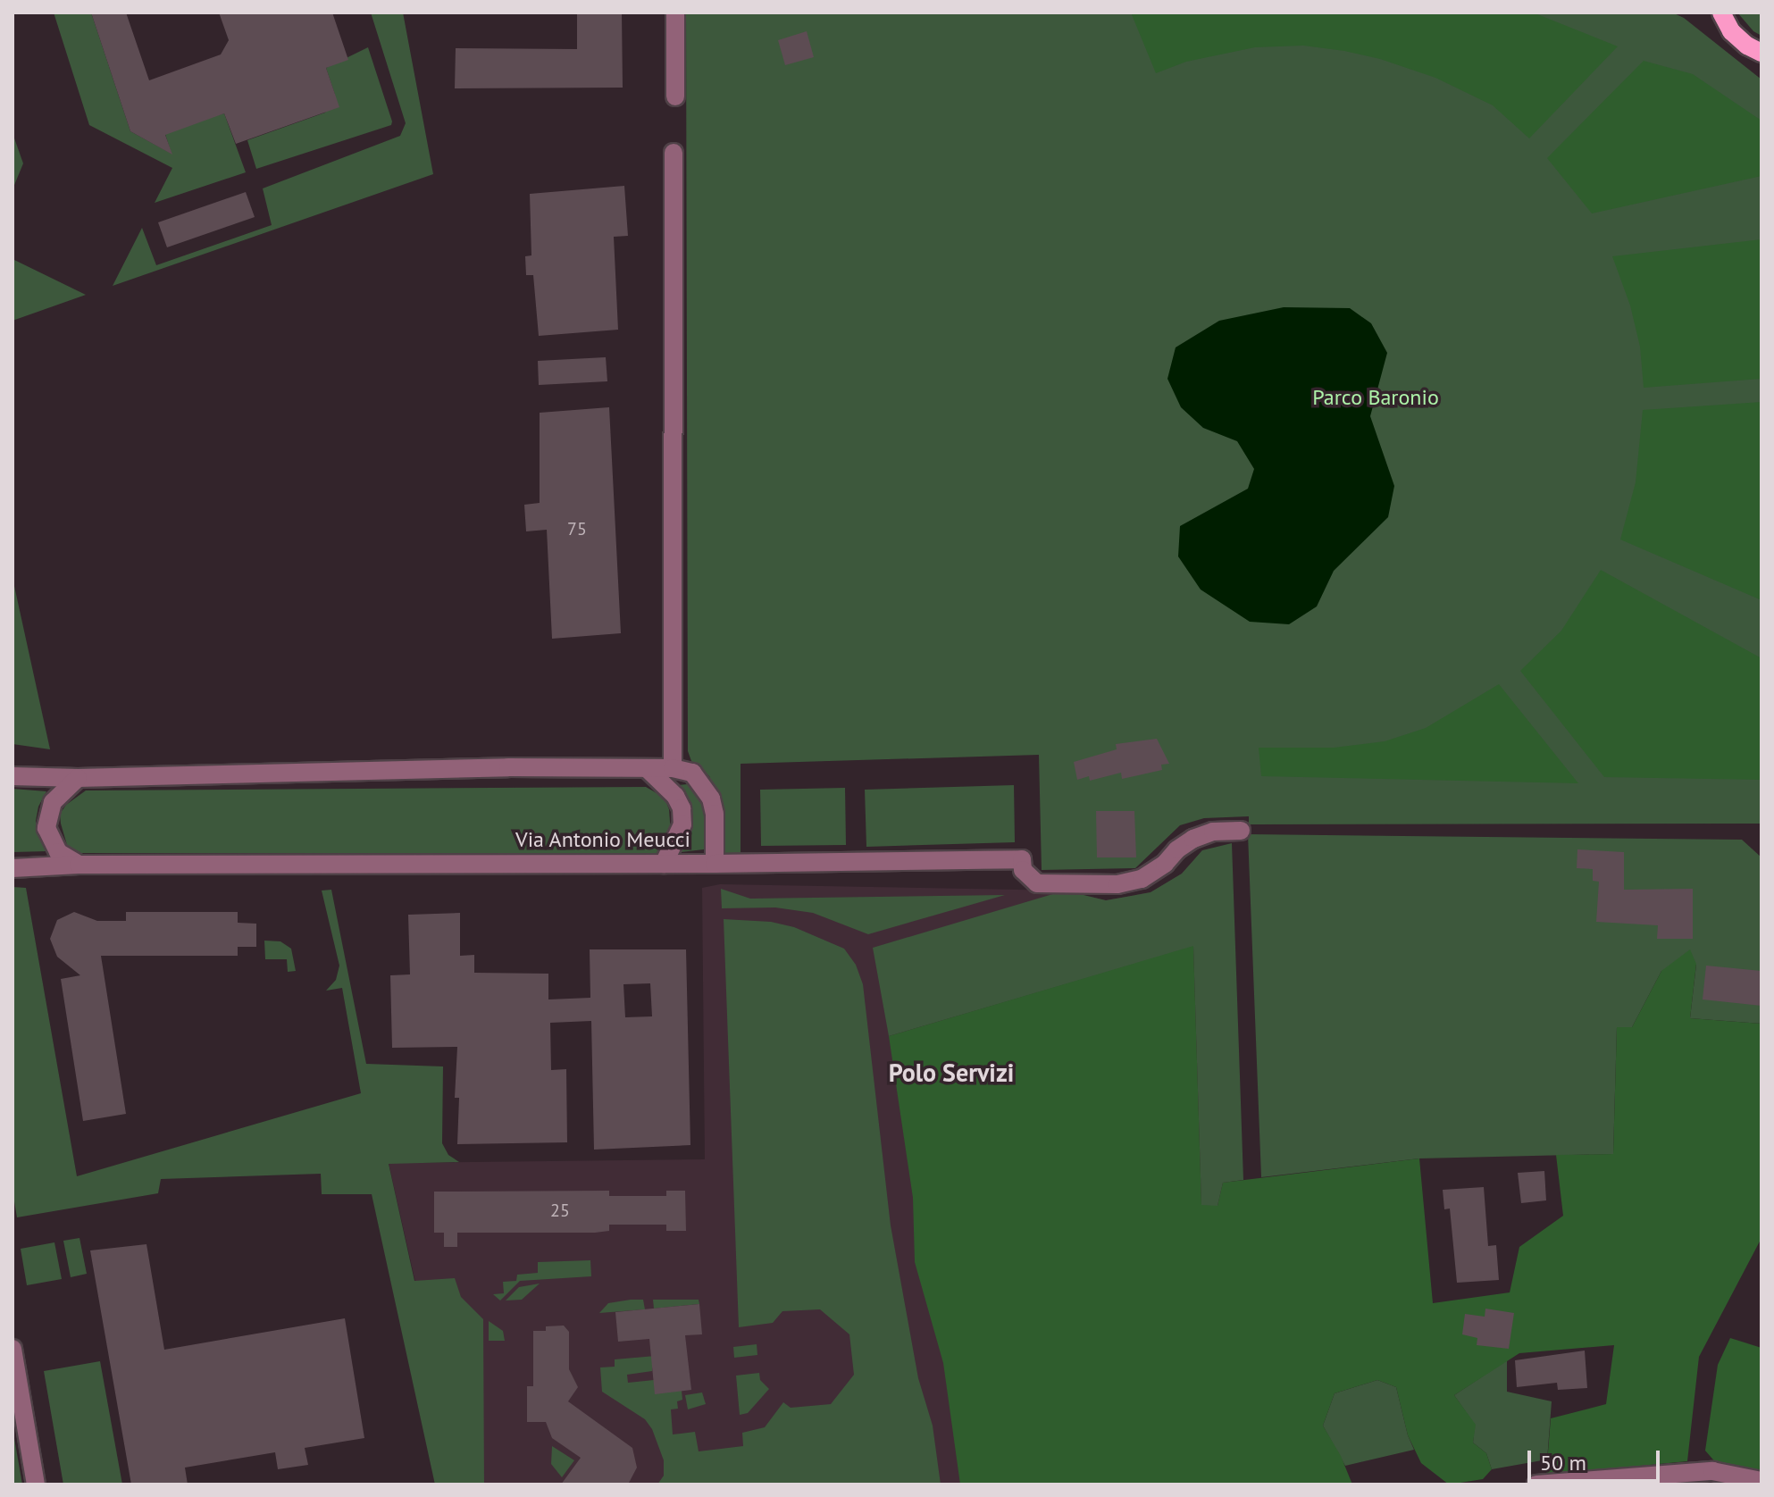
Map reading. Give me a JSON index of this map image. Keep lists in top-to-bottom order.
{
  "streets": {
    "street": ["Via Antonio Meucci"]
  },
  "districts": ["Polo Servizi"],
  "parks": ["Parco Baronio"],
  "house_numbers": ["75", "25"],
  "scale_bar": "50 m"
}
